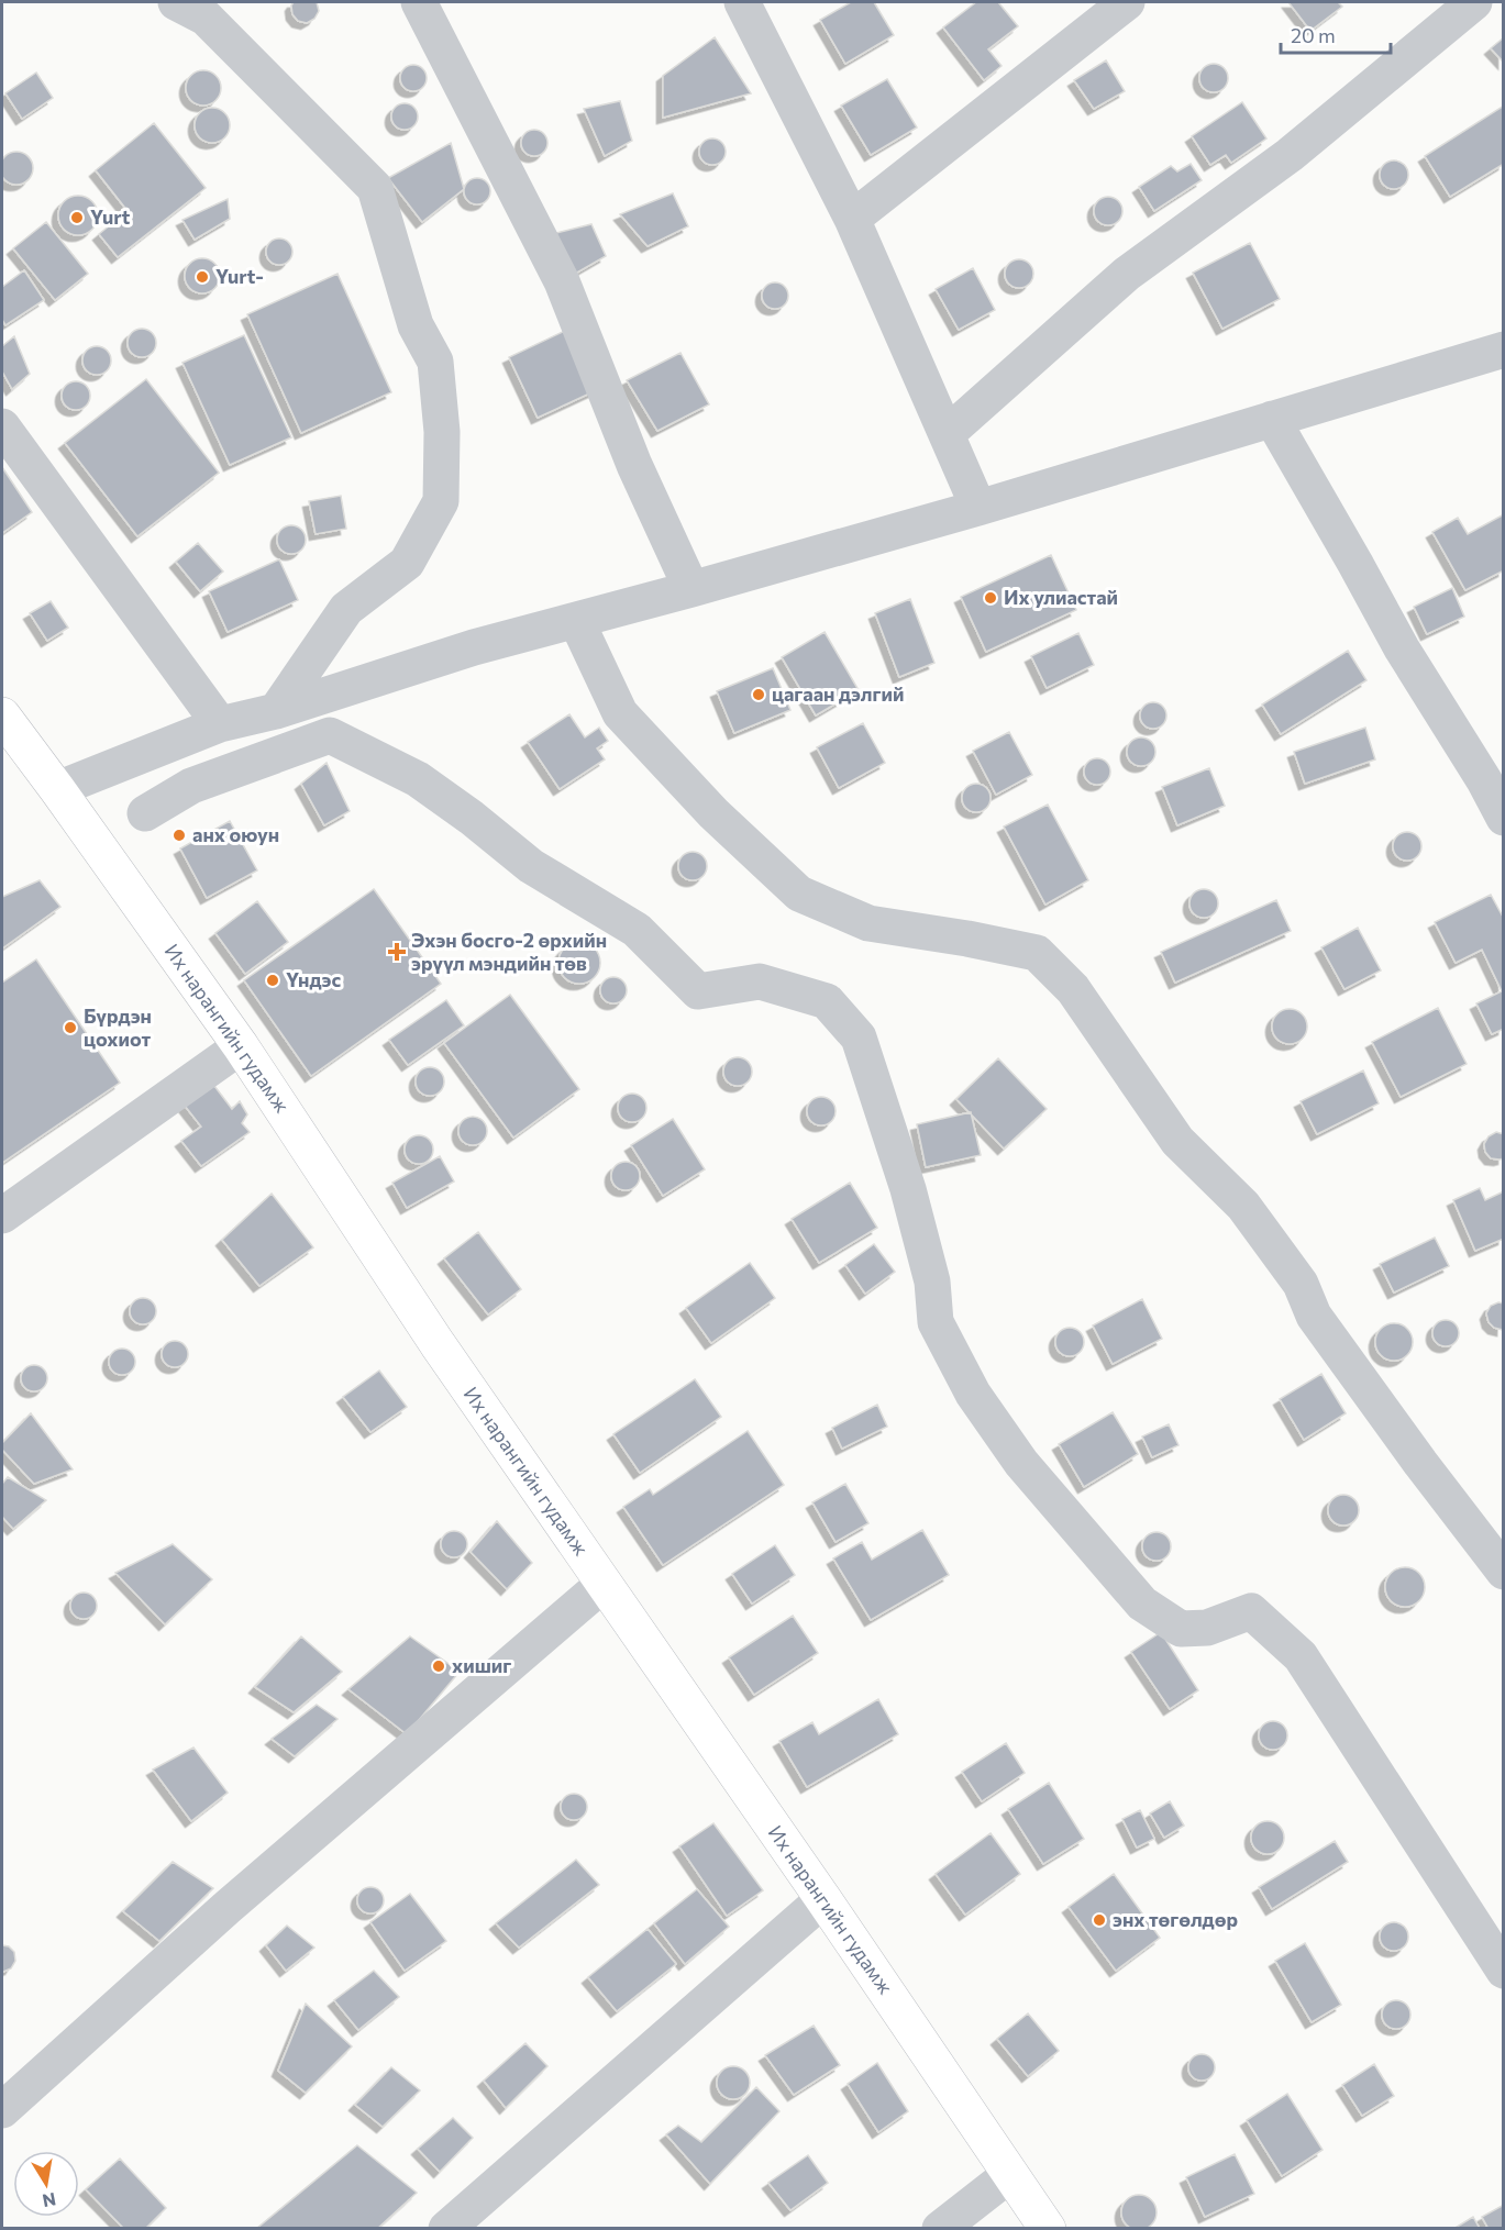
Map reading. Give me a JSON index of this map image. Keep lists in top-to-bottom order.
{
  "streets": {
    "main road": ["Их нарангийн гудамж"]
  },
  "places": {
    "other": [
      "Yurt",
      "Yurt-",
      "Их улиастай",
      "цагаан дэлгий",
      "анх оюун",
      "Үндэс",
      "Бүрдэн цохиот",
      "хишиг",
      "энх төгөлдөр"
    ],
    "health": ["Эхэн босго-2 өрхийн эрүүл мэндийн төв"]
  },
  "scale_bar": "20 m",
  "north": "bottom"
}
